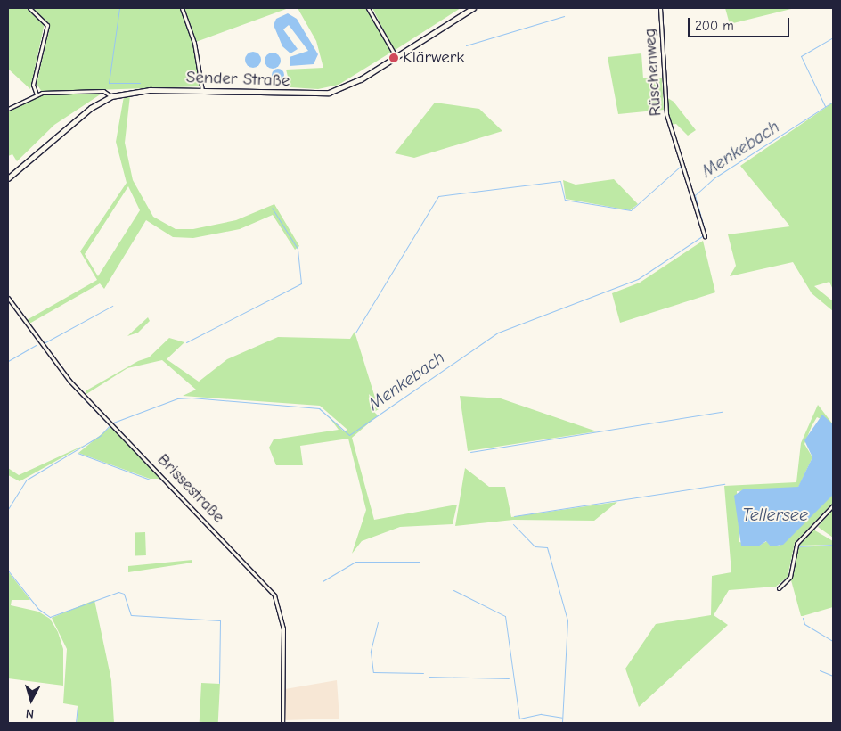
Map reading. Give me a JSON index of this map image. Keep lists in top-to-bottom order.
{
  "streets": {
    "main road": ["Sender Straße"],
    "street": ["Rüschenweg", "Brissestraße"]
  },
  "water": ["Menkebach", "Tellersee"],
  "places": ["Klärwerk"],
  "scale_bar": "200 m",
  "north": "bottom"
}
